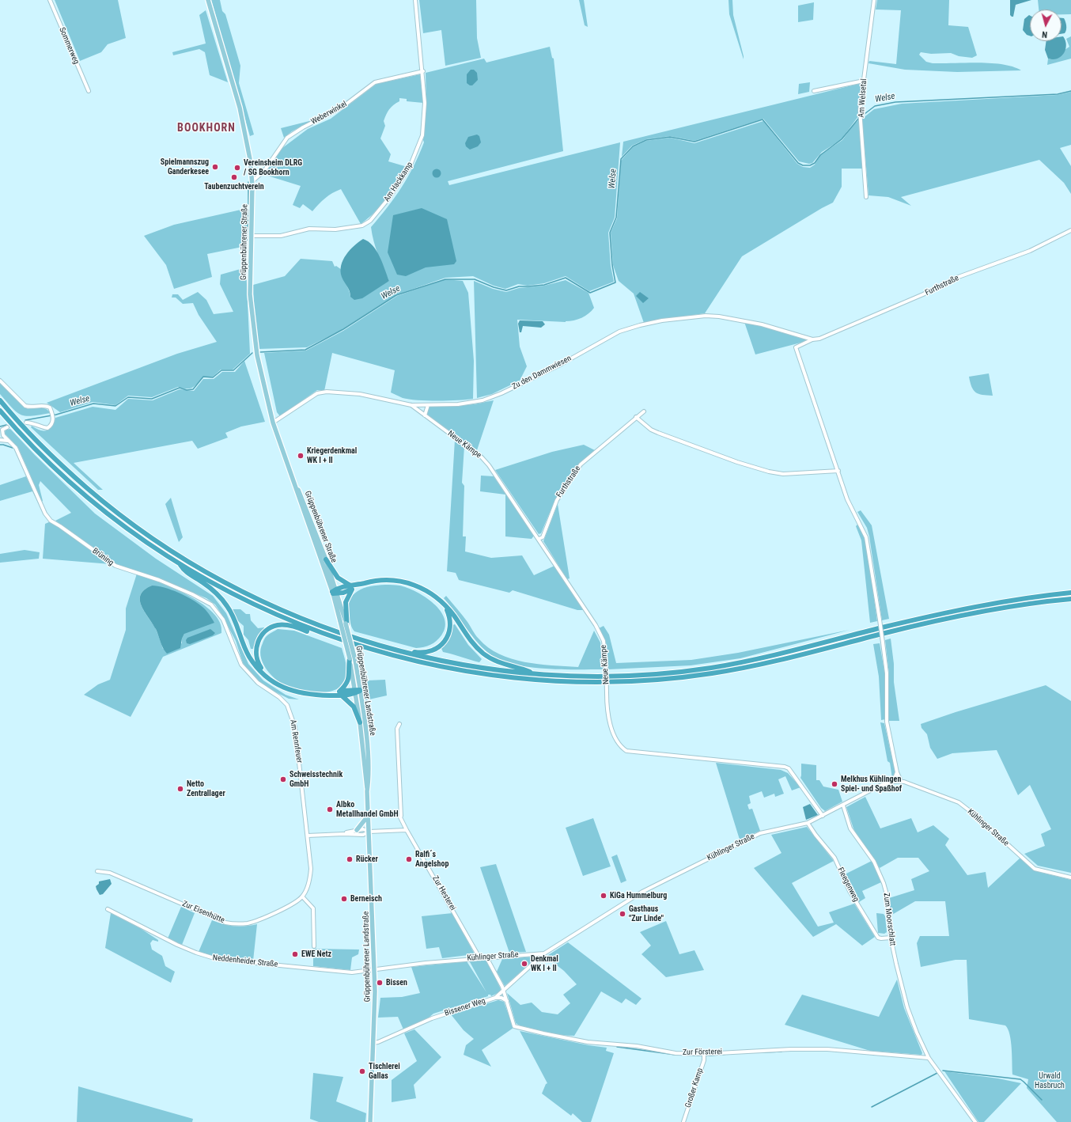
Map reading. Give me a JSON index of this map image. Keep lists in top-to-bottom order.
{
  "streets": {
    "main road": ["Grüppenbührener Straße", "Grüppenbührener Landstraße"],
    "street": [
      "Sommerweg",
      "Am Welsetal",
      "Weberwinkel",
      "Am Hackkamp",
      "Furthstraße",
      "Zu den Dammwiesen",
      "Neue Kämpe",
      "Brüning",
      "Am Rennfeuer",
      "Kühlinger Straße",
      "Fleegenweg",
      "Zur Hesterei",
      "Zur Eisenhütte",
      "Zum Moorschlatt",
      "Neddenheider Straße",
      "Bissener Weg",
      "Zur Försterei",
      "Großer Kamp"
    ]
  },
  "crossings": [
    ["Weberwinkel", "Am Hackkamp"],
    ["Weberwinkel", "Grüppenbührener Straße"],
    ["Am Hackkamp", "Grüppenbührener Straße"],
    ["Grüppenbührener Straße", "Zu den Dammwiesen"],
    ["Grüppenbührener Straße", "Grüppenbührener Landstraße"],
    ["Furthstraße", "Zu den Dammwiesen"],
    ["Furthstraße", "Neue Kämpe"],
    ["Zu den Dammwiesen", "Neue Kämpe"],
    ["Neue Kämpe", "Kühlinger Straße"],
    ["Brüning", "Am Rennfeuer"],
    ["Grüppenbührener Landstraße", "Kühlinger Straße"],
    ["Grüppenbührener Landstraße", "Neddenheider Straße"],
    ["Grüppenbührener Landstraße", "Bissener Weg"],
    ["Kühlinger Straße", "Fleegenweg"],
    ["Kühlinger Straße", "Zur Hesterei"],
    ["Kühlinger Straße", "Zum Moorschlatt"],
    ["Kühlinger Straße", "Neddenheider Straße"],
    ["Kühlinger Straße", "Bissener Weg"],
    ["Fleegenweg", "Zum Moorschlatt"],
    ["Zum Moorschlatt", "Zur Försterei"],
    ["Bissener Weg", "Zur Försterei"],
    ["Zur Försterei", "Großer Kamp"]
  ],
  "districts": ["BOOKHORN"],
  "water": ["Welse"],
  "parks": ["Urwald Hasbruch"],
  "places": [
    "Spielmannszug Ganderkesee",
    "Vereinsheim DLRG / SG Bookhorn",
    "Taubenzuchtverein",
    "Kriegerdenkmal WK I + II",
    "Schweisstechnik GmbH",
    "Melkhus Kühlingen Spiel- und Spaßhof",
    "Netto Zentrallager",
    "Albko Metallhandel GmbH",
    "Rücker",
    "Ralfi´s Angelshop",
    "KiGa Hummelburg",
    "Berneisch",
    "Gasthaus \"Zur Linde\"",
    "EWE Netz",
    "Denkmal WK I + II",
    "Bissen",
    "Tischlerei Gallas"
  ],
  "north": "bottom"
}
